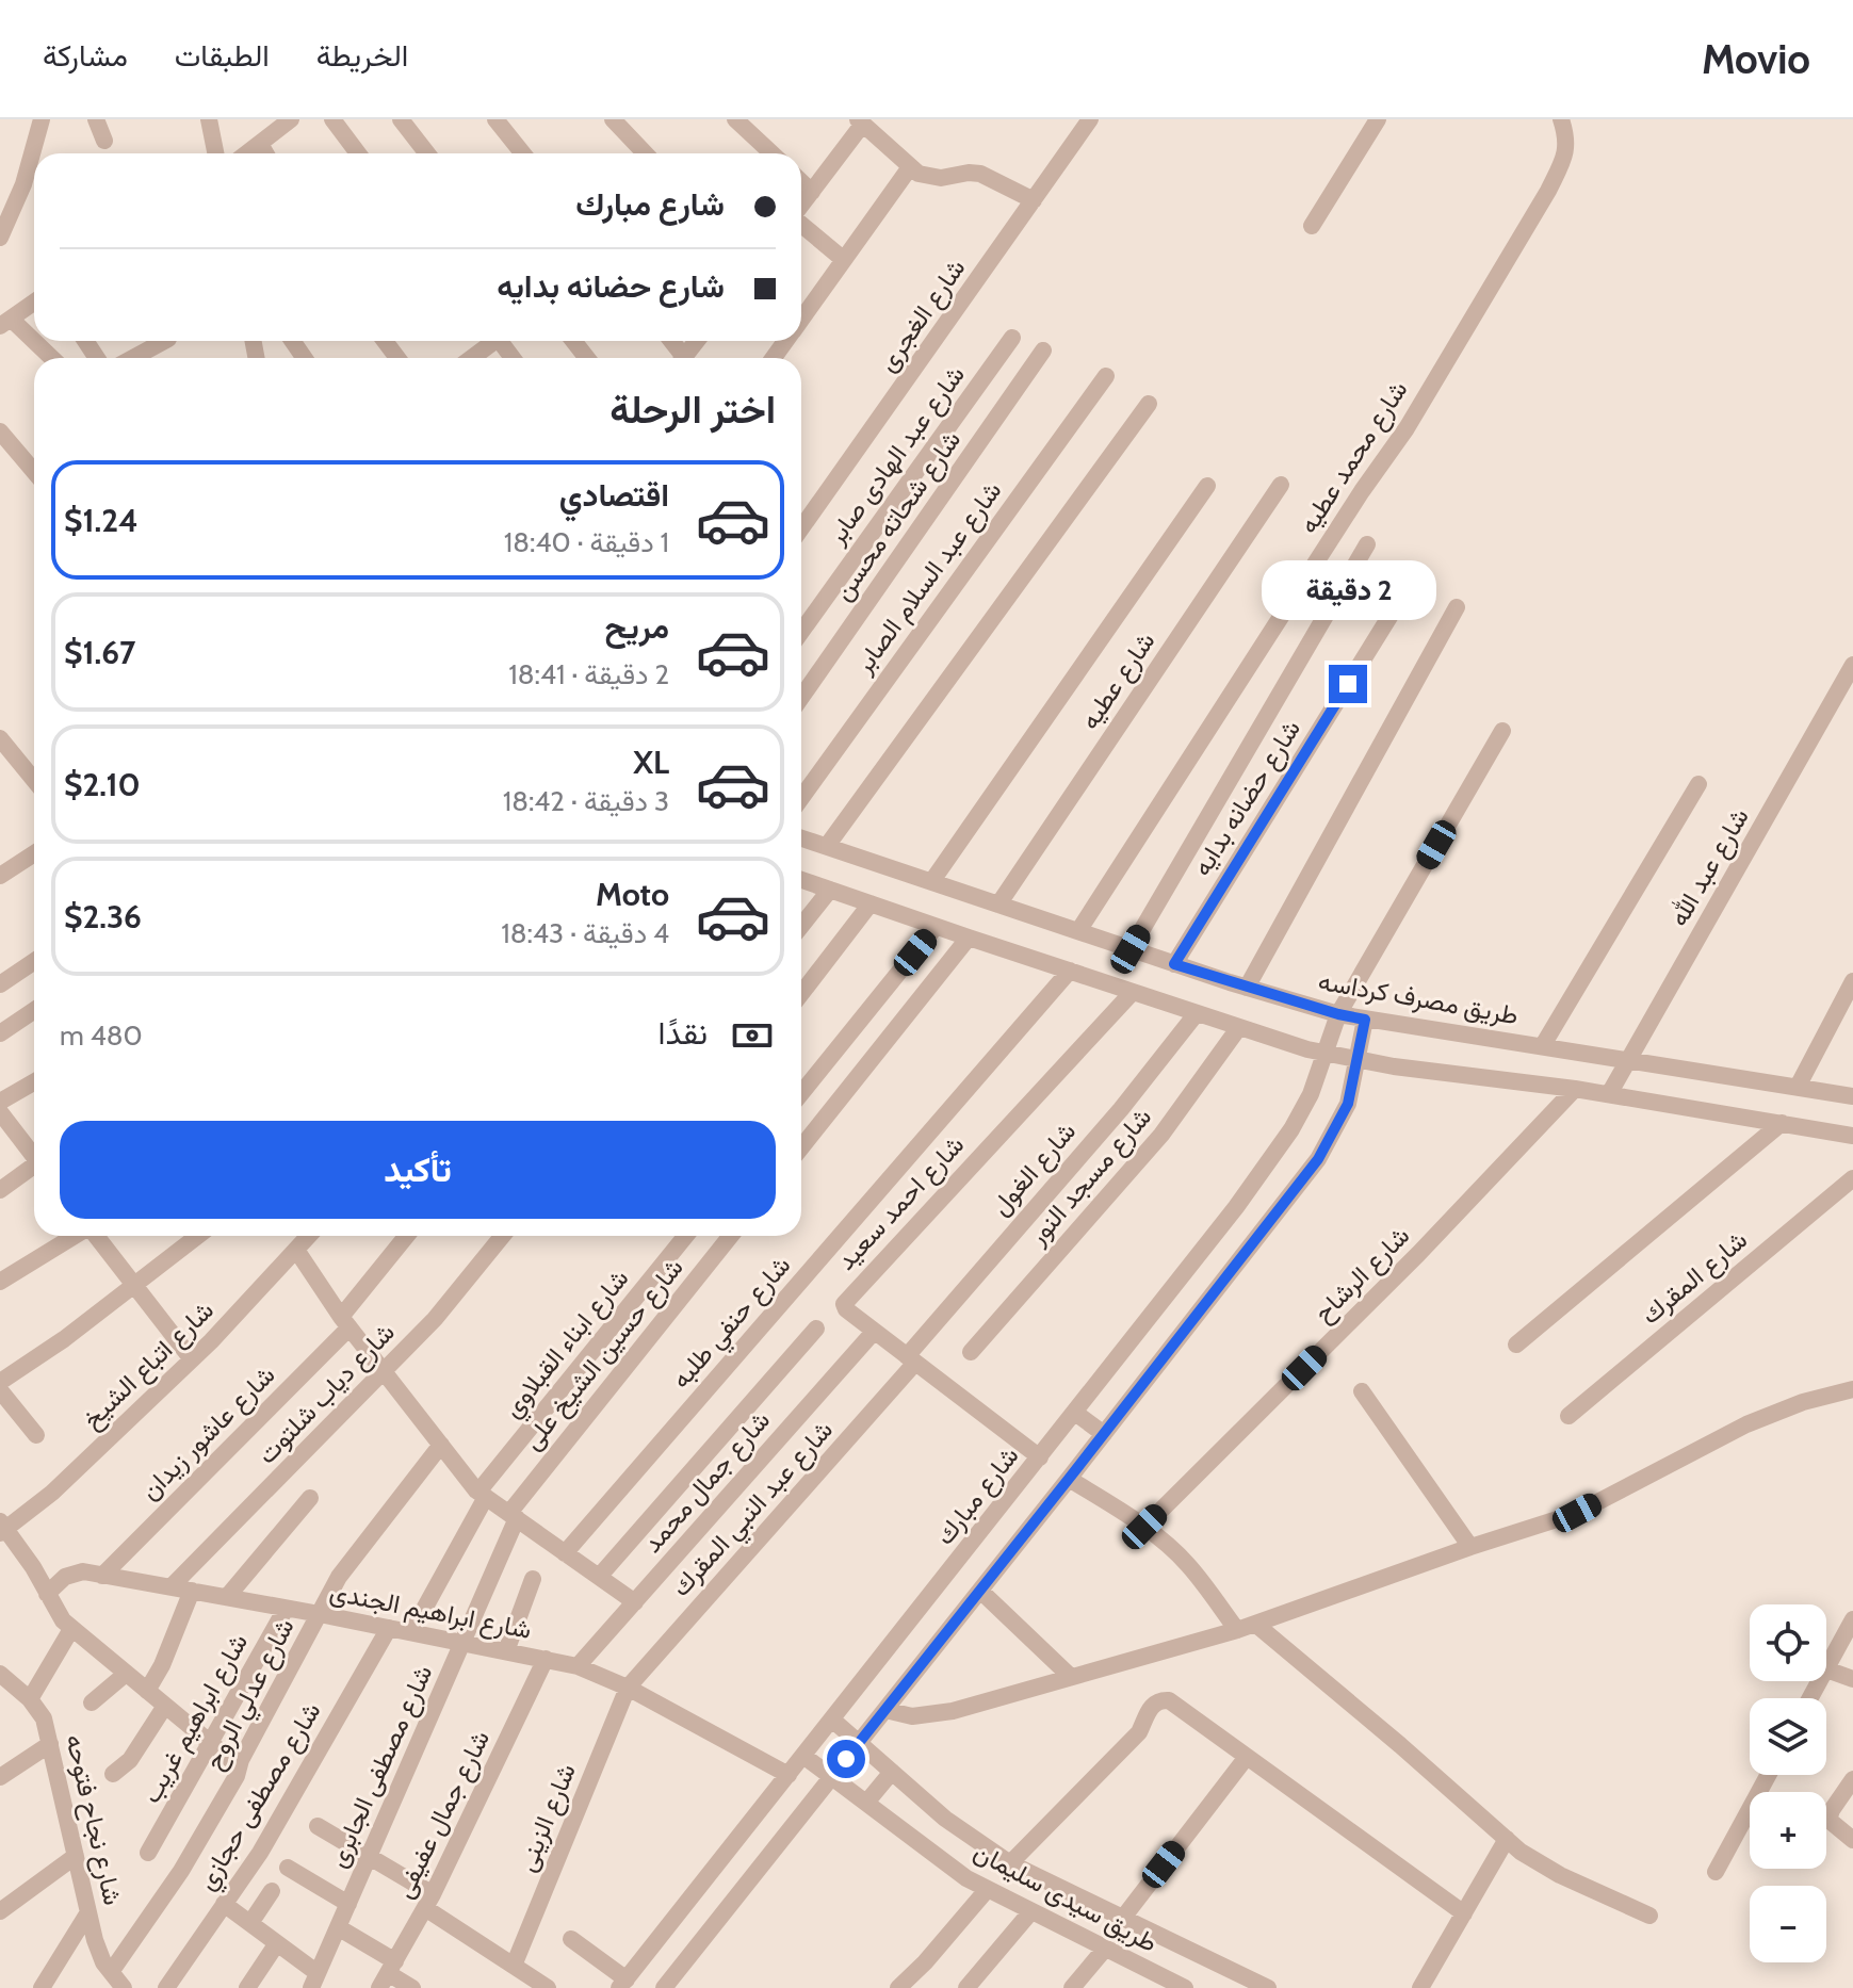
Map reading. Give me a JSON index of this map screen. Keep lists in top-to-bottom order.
{
  "streets": {
    "street": [
      "شارع الغجرى",
      "شارع عبد الهادى صابر",
      "شارع محمد عطيه",
      "شارع شحاته محسن",
      "شارع عبد السلام الصابر",
      "شارع عطيه",
      "شارع حضانه بدايه",
      "شارع عبد الله",
      "طريق مصرف كرداسه",
      "شارع الغول",
      "شارع مسجد النور",
      "شارع احمد سعيد",
      "شارع الرشاح",
      "شارع المقرك",
      "شارع حنفي طلبه",
      "شارع ابناء القبلاوي",
      "شارع حسين الشيخ على",
      "شارع اتباع الشيخ",
      "شارع دياب شلتوت",
      "شارع عاشور زيدان",
      "شارع جمال محمد",
      "شارع مبارك",
      "شارع عبد النبي المقرك",
      "شارع ابراهيم الجندى",
      "شارع عدلي الروح",
      "شارع ابراهيم غريب",
      "شارع مصطفى الجابرى",
      "شارع مصطفى حجازي",
      "شارع جمال عفيفى",
      "شارع الزينى",
      "شارع نجاح فتوحه",
      "طريق سيدى سليمان"
    ]
  },
  "crossings": [
    ["شارع محمد عطيه", "طريق مصرف كرداسه"],
    ["شارع عطيه", "طريق مصرف كرداسه"],
    ["شارع حضانه بدايه", "طريق مصرف كرداسه"],
    ["شارع عبد الله", "طريق مصرف كرداسه"],
    ["طريق مصرف كرداسه", "شارع مبارك"],
    ["شارع الغول", "شارع احمد سعيد"],
    ["شارع الغول", "شارع عبد النبي المقرك"],
    ["شارع احمد سعيد", "شارع جمال محمد"],
    ["شارع احمد سعيد", "شارع مبارك"],
    ["شارع احمد سعيد", "شارع عبد النبي المقرك"],
    ["شارع ابناء القبلاوي", "شارع ابراهيم الجندى"],
    ["شارع حسين الشيخ على", "شارع مصطفى الجابرى"],
    ["شارع دياب شلتوت", "شارع ابراهيم الجندى"],
    ["شارع عاشور زيدان", "شارع ابراهيم الجندى"],
    ["شارع جمال محمد", "شارع ابراهيم الجندى"],
    ["شارع مبارك", "شارع ابراهيم الجندى"],
    ["شارع مبارك", "طريق سيدى سليمان"],
    ["شارع عبد النبي المقرك", "شارع ابراهيم الجندى"],
    ["شارع عبد النبي المقرك", "شارع الزينى"],
    ["شارع ابراهيم الجندى", "شارع عدلي الروح"],
    ["شارع ابراهيم الجندى", "شارع ابراهيم غريب"],
    ["شارع ابراهيم الجندى", "شارع مصطفى الجابرى"],
    ["شارع ابراهيم الجندى", "شارع مصطفى حجازي"],
    ["شارع ابراهيم الجندى", "شارع جمال عفيفى"],
    ["شارع ابراهيم الجندى", "شارع الزينى"],
    ["شارع عدلي الروح", "شارع نجاح فتوحه"]
  ],
  "page": {
    "header": "Movio",
    "nav": ["الخريطة", "الطبقات", "مشاركة"],
    "banner": ["شارع مبارك", "شارع حضانه بدايه"],
    "heading": "اختر الرحلة",
    "list": [
      {
        "name": "اقتصادي",
        "note": "1 دقيقة · 18:40",
        "value": "$1.24"
      },
      {
        "name": "مريح",
        "note": "2 دقيقة · 18:41",
        "value": "$1.67"
      },
      {
        "name": "XL",
        "note": "3 دقيقة · 18:42",
        "value": "$2.10"
      },
      {
        "name": "Moto",
        "note": "4 دقيقة · 18:43",
        "value": "$2.36"
      }
    ],
    "bubble": "2 دقيقة",
    "pay": ["نقدًا", "480 m"],
    "buttons": "تأكيد",
    "map_buttons": ["+", "−"]
  }
}
